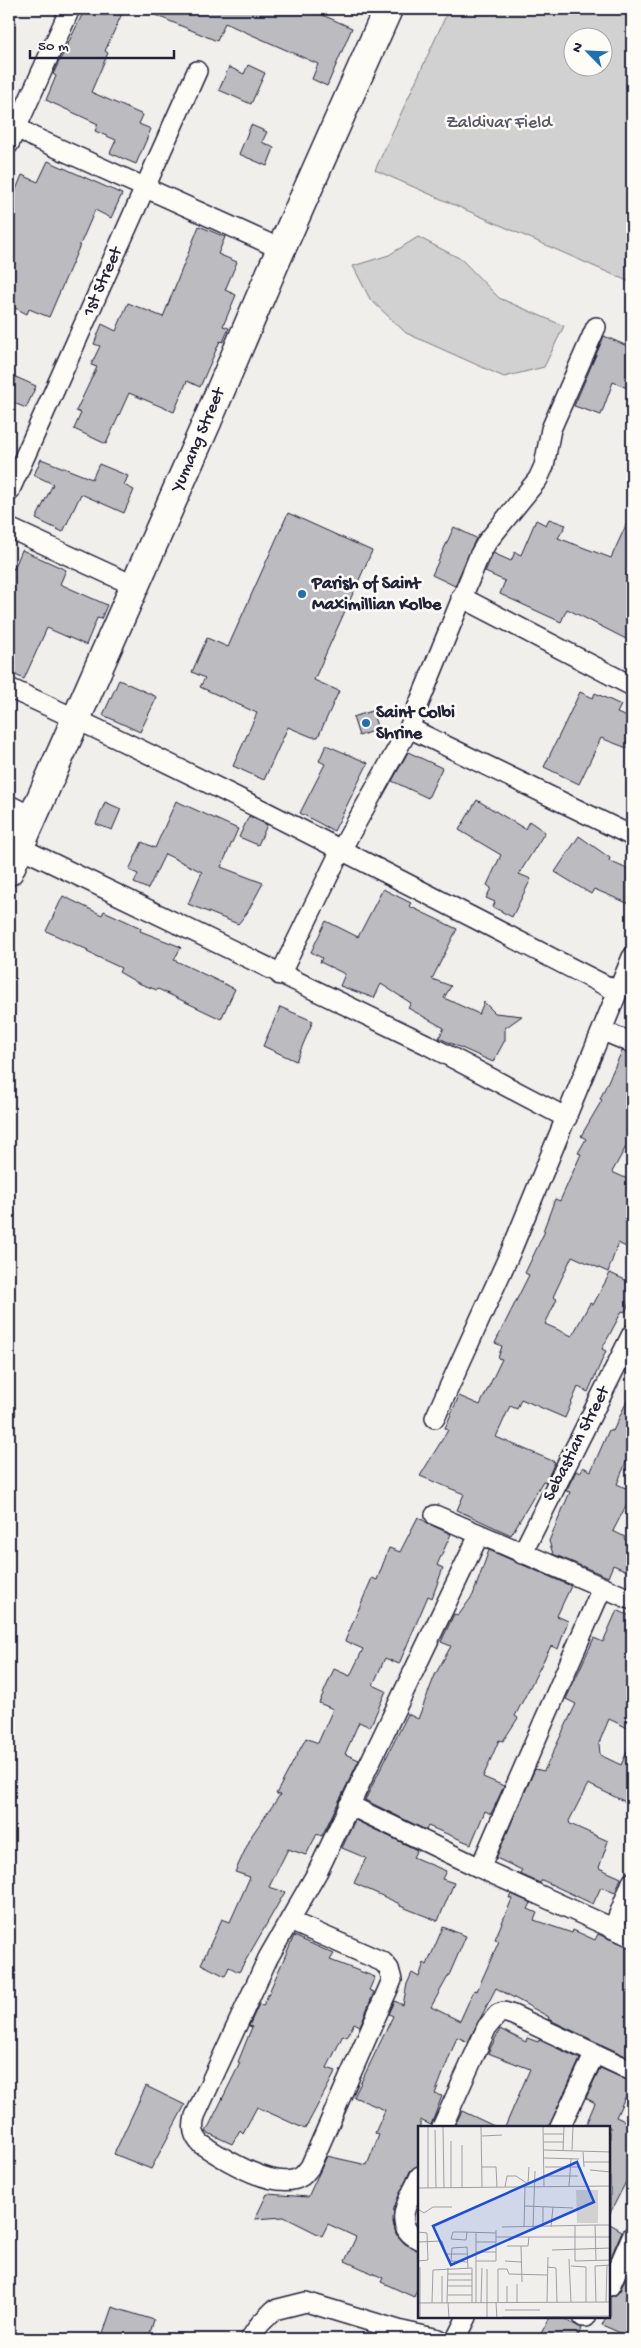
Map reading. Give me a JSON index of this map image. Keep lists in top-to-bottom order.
{
  "streets": {
    "main road": ["Yumang Street"],
    "street": ["1st Street", "Sebastian Street"]
  },
  "parks": ["Zaldivar Field"],
  "places": ["Parish of Saint Maximillian Kolbe", "Saint Colbi Shrine"],
  "scale_bar": "50 m",
  "north": "top left"
}
